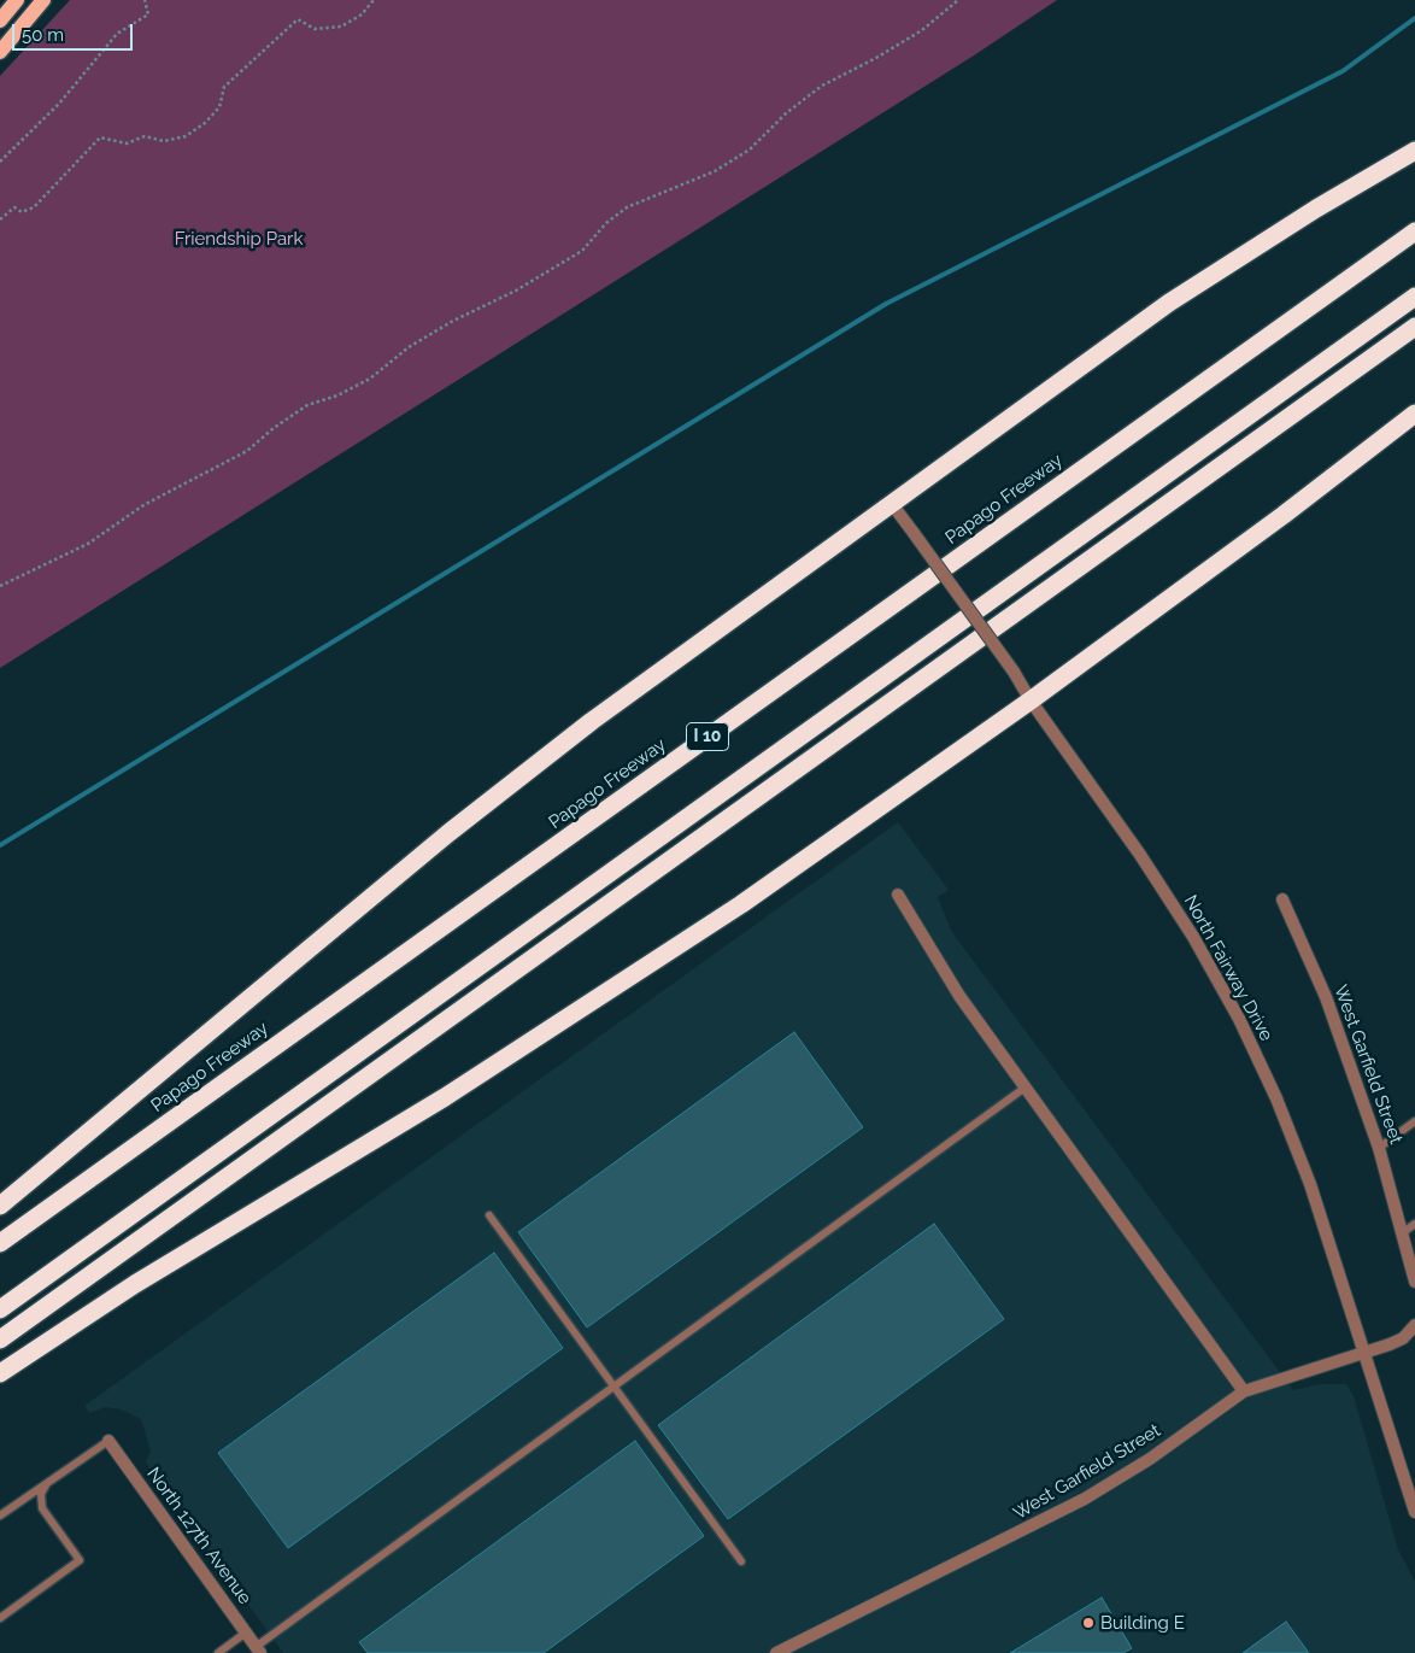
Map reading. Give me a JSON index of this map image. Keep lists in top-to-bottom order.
{
  "streets": {
    "highway": ["Papago Freeway", "I 10"],
    "street": ["North Fairway Drive", "West Garfield Street", "North 127th Avenue"]
  },
  "crossings": [
    ["North Fairway Drive", "West Garfield Street"]
  ],
  "parks": ["Friendship Park"],
  "places": ["Building E"],
  "scale_bar": "50 m"
}
